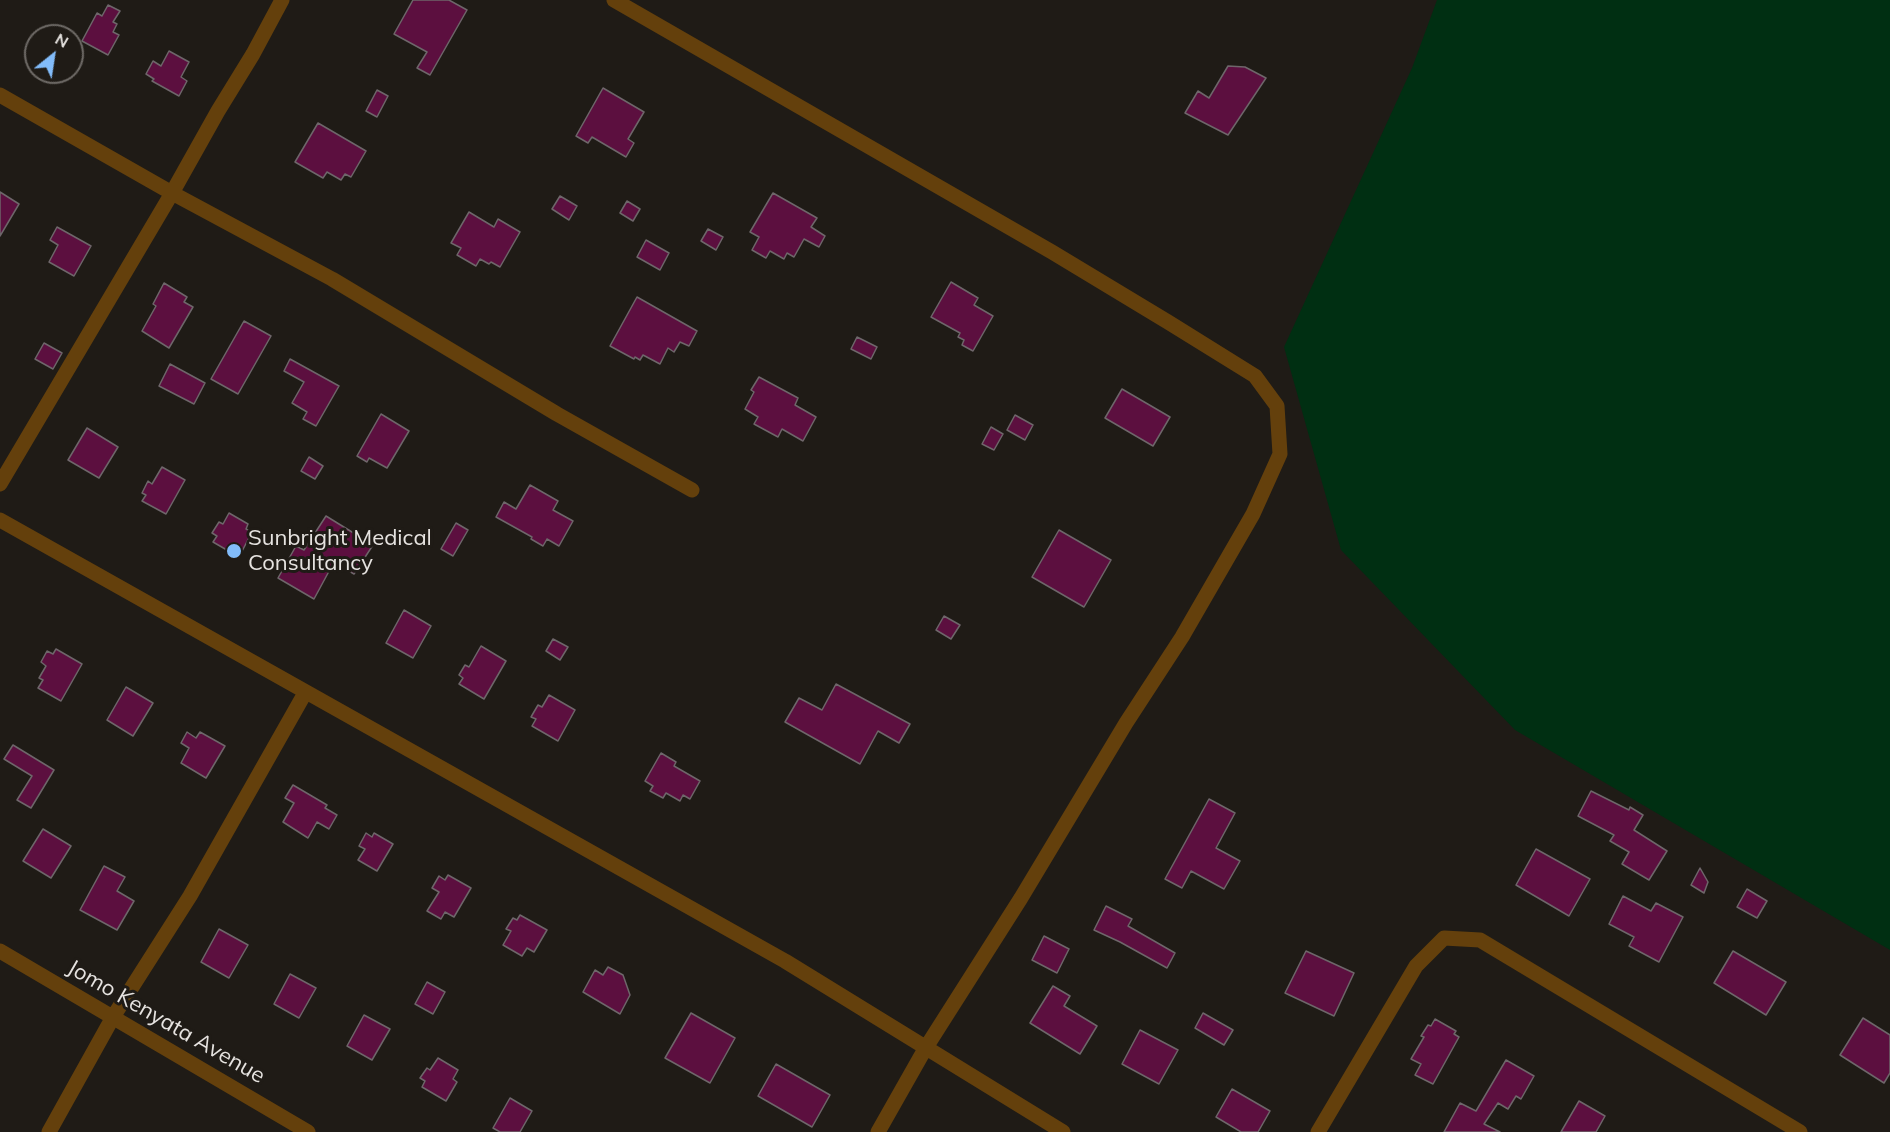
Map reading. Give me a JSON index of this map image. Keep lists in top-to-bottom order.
{
  "streets": {
    "street": ["Jomo Kenyata Avenue"]
  },
  "places": ["Sunbright Medical Consultancy"],
  "north": "top right"
}
